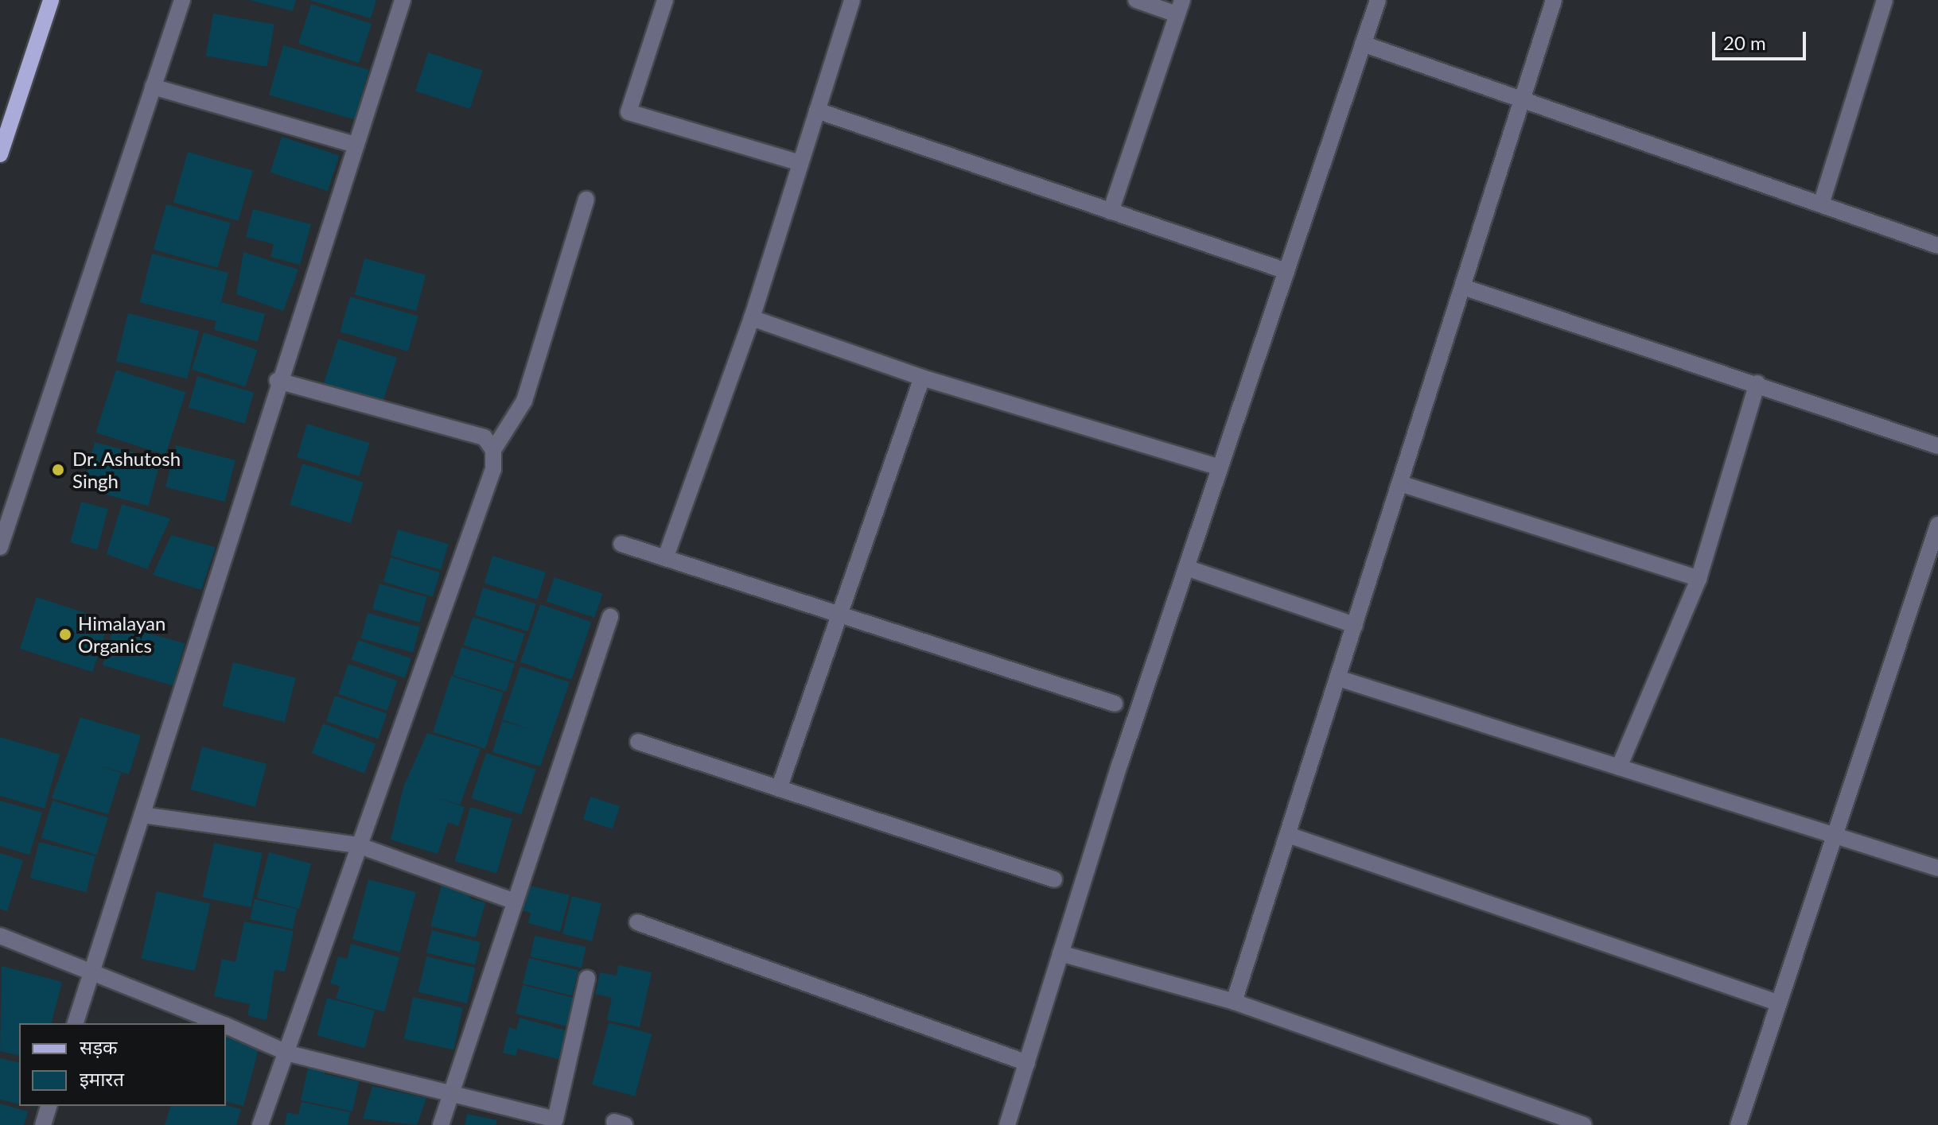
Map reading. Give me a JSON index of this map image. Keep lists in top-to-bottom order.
{
  "places": ["Dr. Ashutosh Singh", "Himalayan Organics"],
  "legend": ["सड़क", "इमारत"],
  "scale_bar": "20 m"
}
